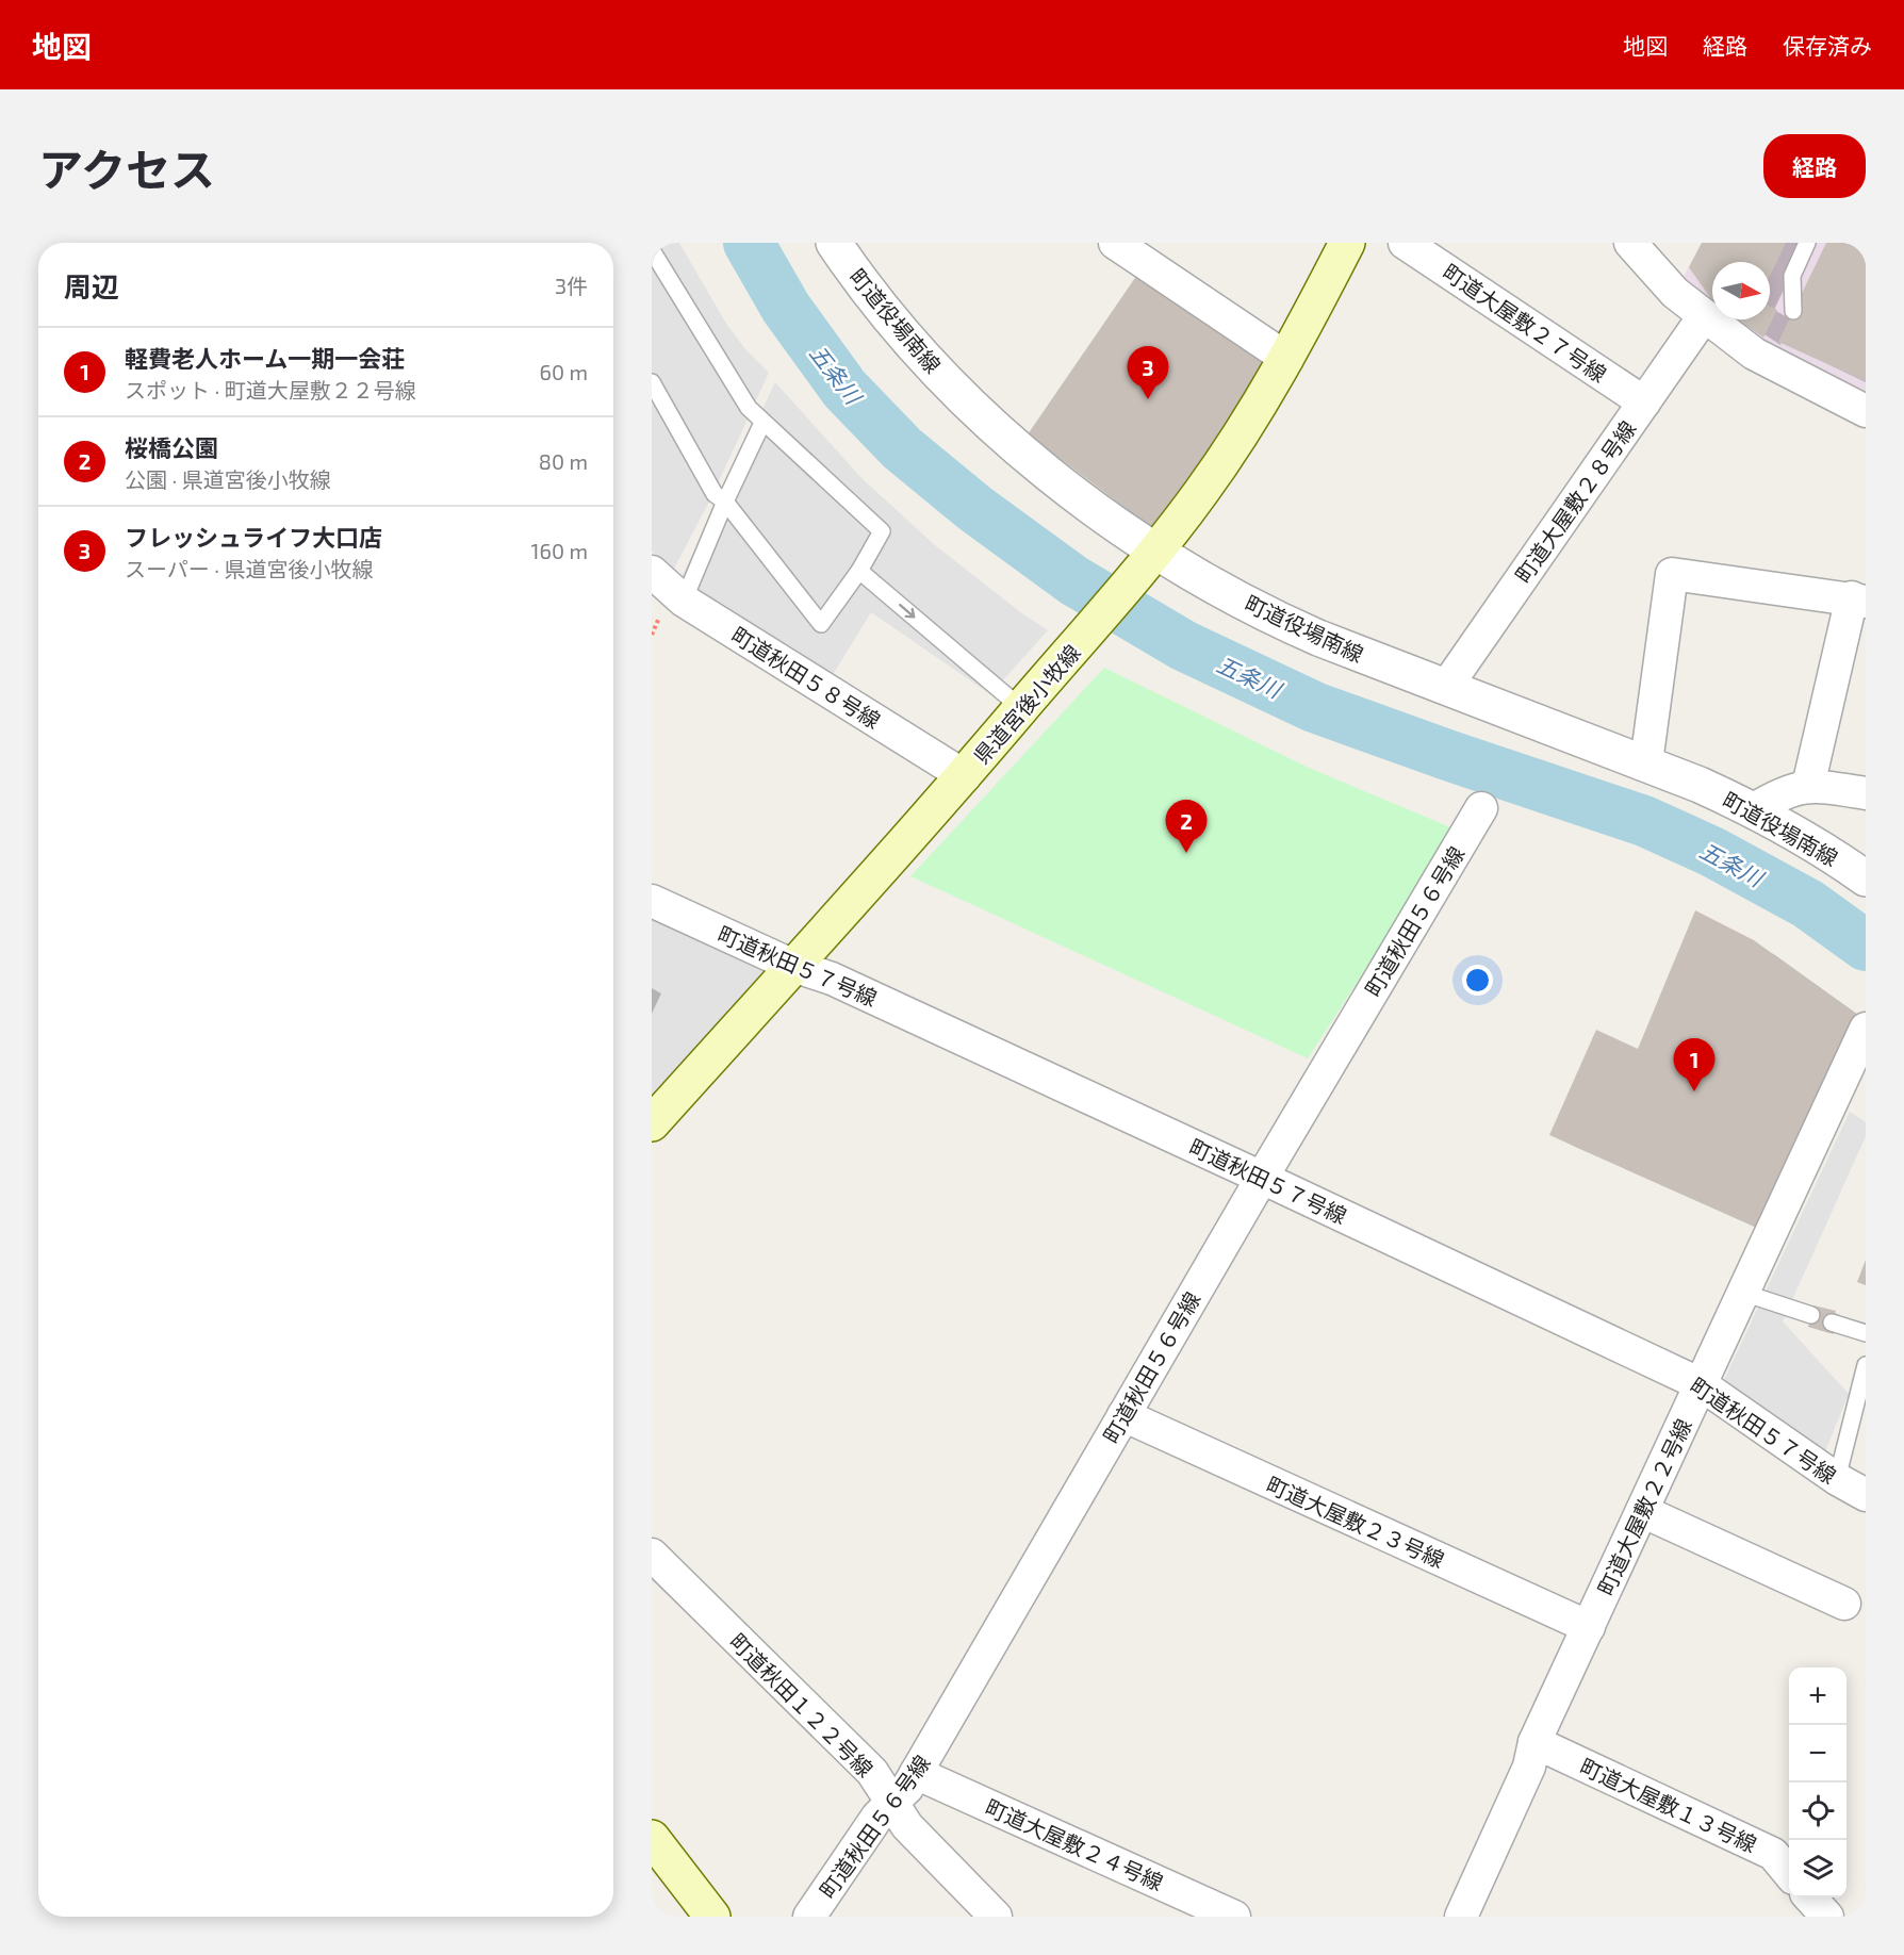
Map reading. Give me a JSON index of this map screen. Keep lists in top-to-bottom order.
{
  "streets": {
    "main road": ["県道宮後小牧線"],
    "street": [
      "町道役場南線",
      "町道大屋敷２７号線",
      "町道大屋敷２８号線",
      "町道秋田５８号線",
      "町道秋田５６号線",
      "町道秋田５７号線",
      "町道大屋敷２２号線",
      "町道大屋敷２３号線",
      "町道秋田１２２号線",
      "町道大屋敷１３号線",
      "町道大屋敷２４号線"
    ]
  },
  "crossings": [
    ["町道役場南線", "町道大屋敷２８号線"],
    ["町道役場南線", "県道宮後小牧線"],
    ["町道大屋敷２７号線", "町道大屋敷２８号線"],
    ["町道秋田５８号線", "県道宮後小牧線"],
    ["県道宮後小牧線", "町道秋田５７号線"],
    ["町道秋田５６号線", "町道秋田５７号線"],
    ["町道秋田５６号線", "町道大屋敷２３号線"],
    ["町道秋田５６号線", "町道秋田１２２号線"],
    ["町道秋田５６号線", "町道大屋敷２４号線"],
    ["町道秋田５７号線", "町道大屋敷２２号線"],
    ["町道大屋敷２２号線", "町道大屋敷２３号線"],
    ["町道大屋敷２２号線", "町道大屋敷１３号線"]
  ],
  "water": ["五条川"],
  "north": "right",
  "page": {
    "header": "地図",
    "nav": ["地図", "経路", "保存済み"],
    "title": "アクセス",
    "buttons": "経路",
    "heading": ["周辺", "3件"],
    "list": [
      {
        "mark": "1",
        "name": "軽費老人ホーム一期一会荘",
        "note": "スポット · 町道大屋敷２２号線",
        "value": "60 m"
      },
      {
        "mark": "2",
        "name": "桜橋公園",
        "note": "公園 · 県道宮後小牧線",
        "value": "80 m"
      },
      {
        "mark": "3",
        "name": "フレッシュライフ大口店",
        "note": "スーパー · 県道宮後小牧線",
        "value": "160 m"
      }
    ],
    "pins": ["3", "2", "1"],
    "map_buttons": ["+", "−"]
  }
}
